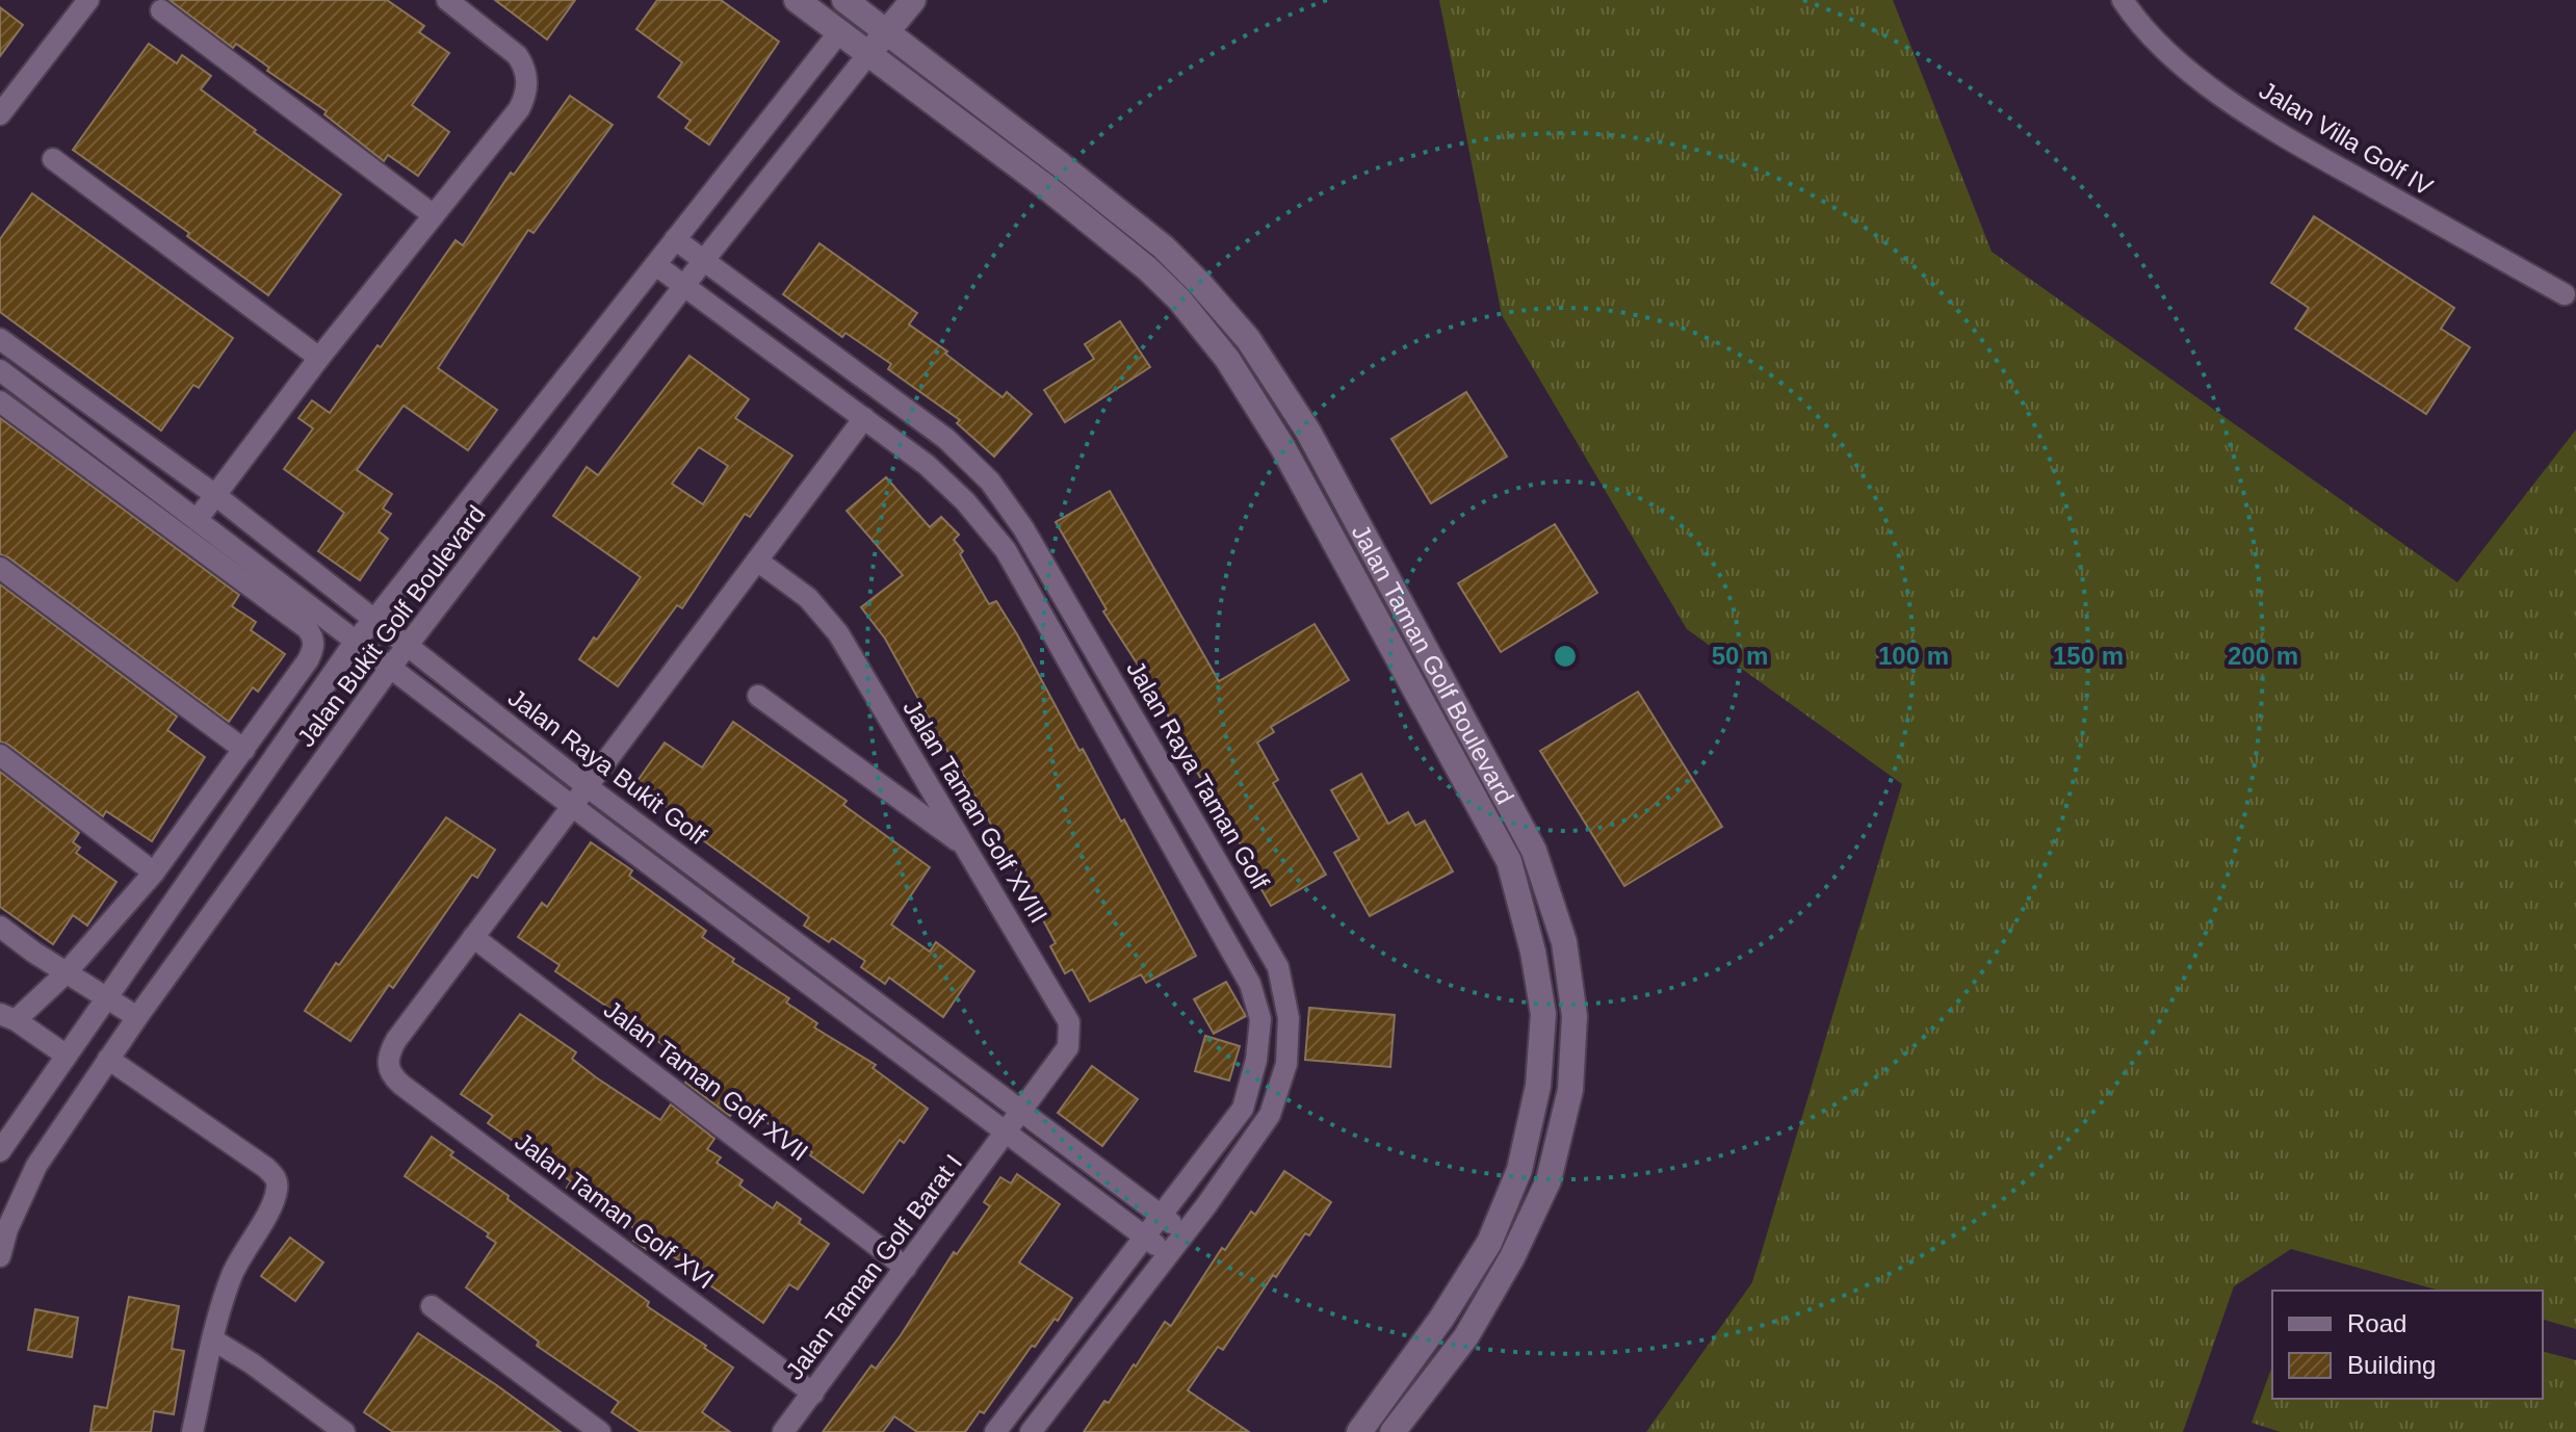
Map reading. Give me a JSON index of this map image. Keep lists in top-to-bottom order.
{
  "streets": {
    "street": [
      "Jalan Villa Golf IV",
      "Jalan Bukit Golf Boulevard",
      "Jalan Taman Golf Boulevard",
      "Jalan Raya Bukit Golf",
      "Jalan Raya Taman Golf",
      "Jalan Taman Golf XVIII",
      "Jalan Taman Golf XVII",
      "Jalan Taman Golf XVI",
      "Jalan Taman Golf Barat I"
    ]
  },
  "crossings": [
    ["Jalan Bukit Golf Boulevard", "Jalan Taman Golf Boulevard"],
    ["Jalan Bukit Golf Boulevard", "Jalan Raya Bukit Golf"],
    ["Jalan Bukit Golf Boulevard", "Jalan Raya Taman Golf"],
    ["Jalan Raya Bukit Golf", "Jalan Raya Taman Golf"],
    ["Jalan Raya Bukit Golf", "Jalan Taman Golf XVIII"],
    ["Jalan Raya Bukit Golf", "Jalan Taman Golf Barat I"],
    ["Jalan Taman Golf XVIII", "Jalan Taman Golf Barat I"],
    ["Jalan Taman Golf XVII", "Jalan Taman Golf XVI"],
    ["Jalan Taman Golf XVII", "Jalan Taman Golf Barat I"],
    ["Jalan Taman Golf XVI", "Jalan Taman Golf Barat I"]
  ],
  "legend": ["Road", "Building"],
  "rings": [
    "50 m",
    "100 m",
    "150 m",
    "200 m"
  ]
}
